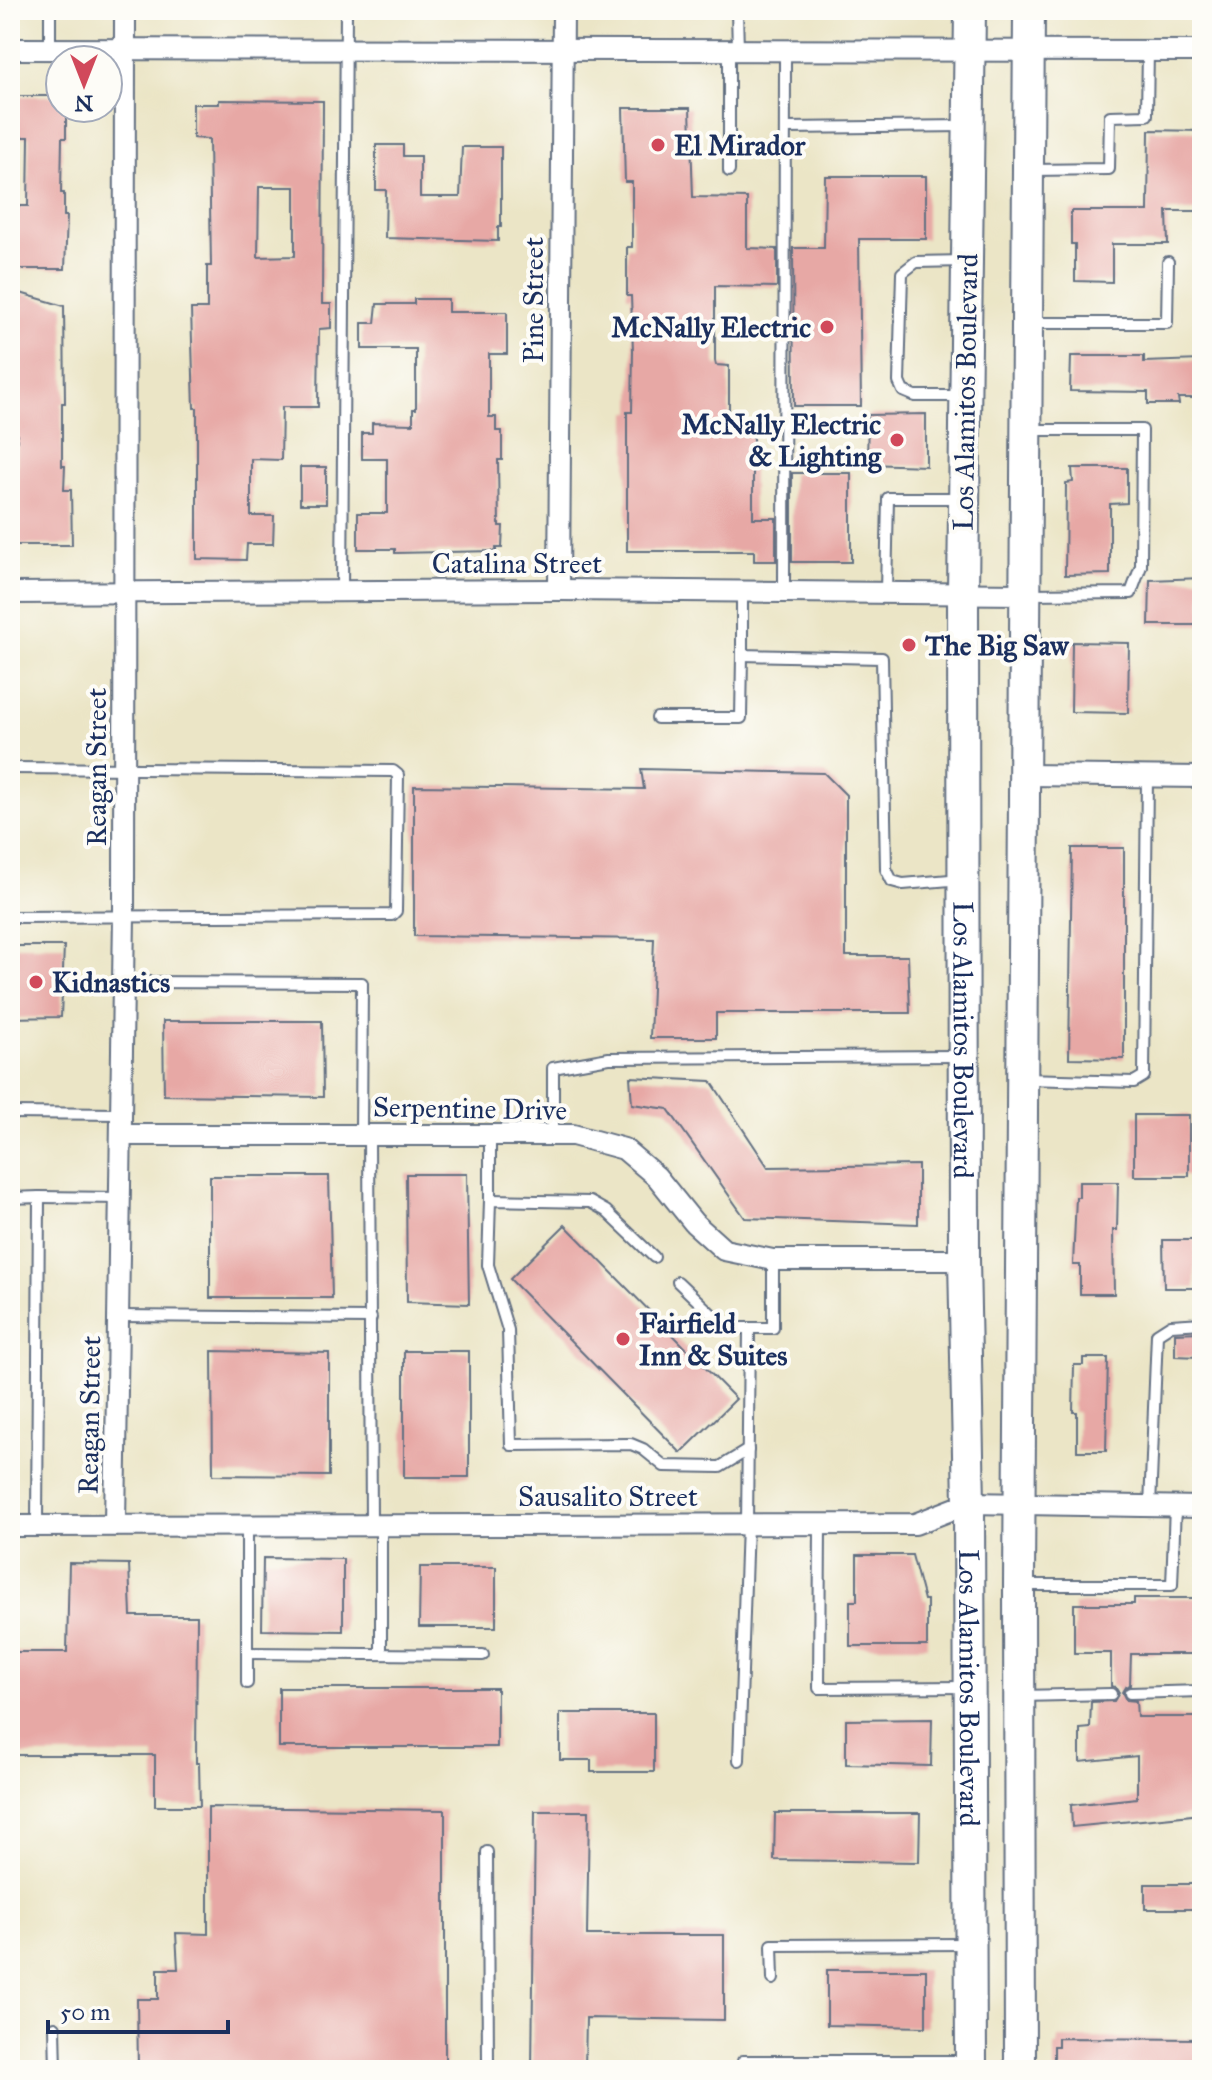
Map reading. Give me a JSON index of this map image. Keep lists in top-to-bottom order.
{
  "streets": {
    "main road": ["Los Alamitos Boulevard"],
    "street": [
      "Pine Street",
      "Catalina Street",
      "Reagan Street",
      "Serpentine Drive",
      "Sausalito Street"
    ]
  },
  "crossings": [
    ["Pine Street", "Catalina Street"],
    ["Los Alamitos Boulevard", "Catalina Street"],
    ["Los Alamitos Boulevard", "Serpentine Drive"],
    ["Los Alamitos Boulevard", "Sausalito Street"],
    ["Catalina Street", "Reagan Street"],
    ["Reagan Street", "Serpentine Drive"],
    ["Reagan Street", "Sausalito Street"]
  ],
  "places": [
    "El Mirador",
    "McNally Electric",
    "McNally Electric & Lighting",
    "The Big Saw",
    "Kidnastics",
    "Fairfield Inn & Suites"
  ],
  "scale_bar": "50 m",
  "north": "bottom"
}
